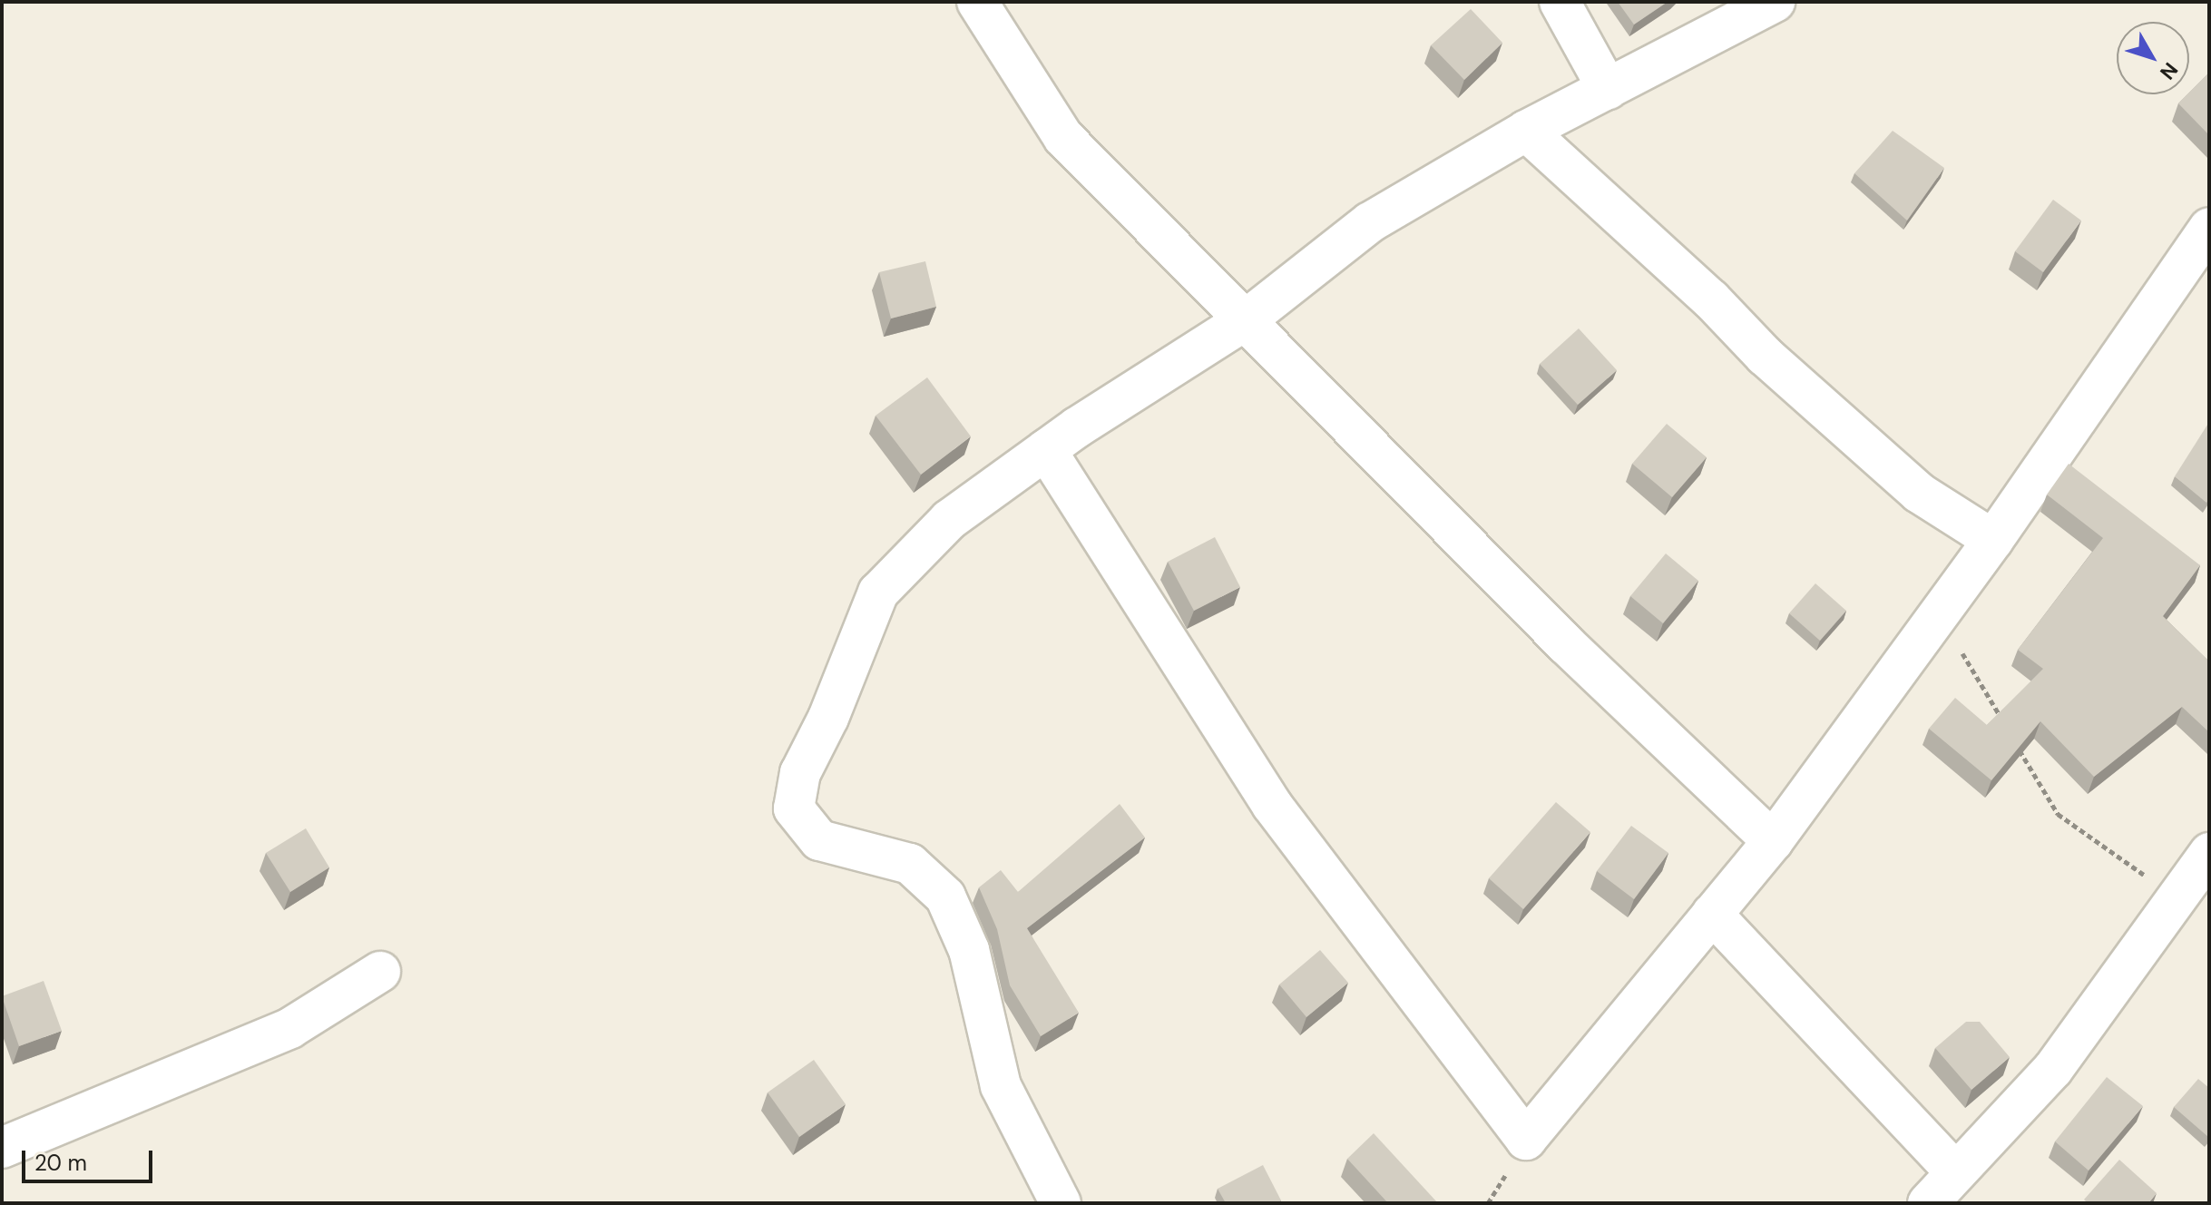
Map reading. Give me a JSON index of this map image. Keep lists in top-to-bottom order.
{
  "scale_bar": "20 m",
  "north": "bottom right"
}
